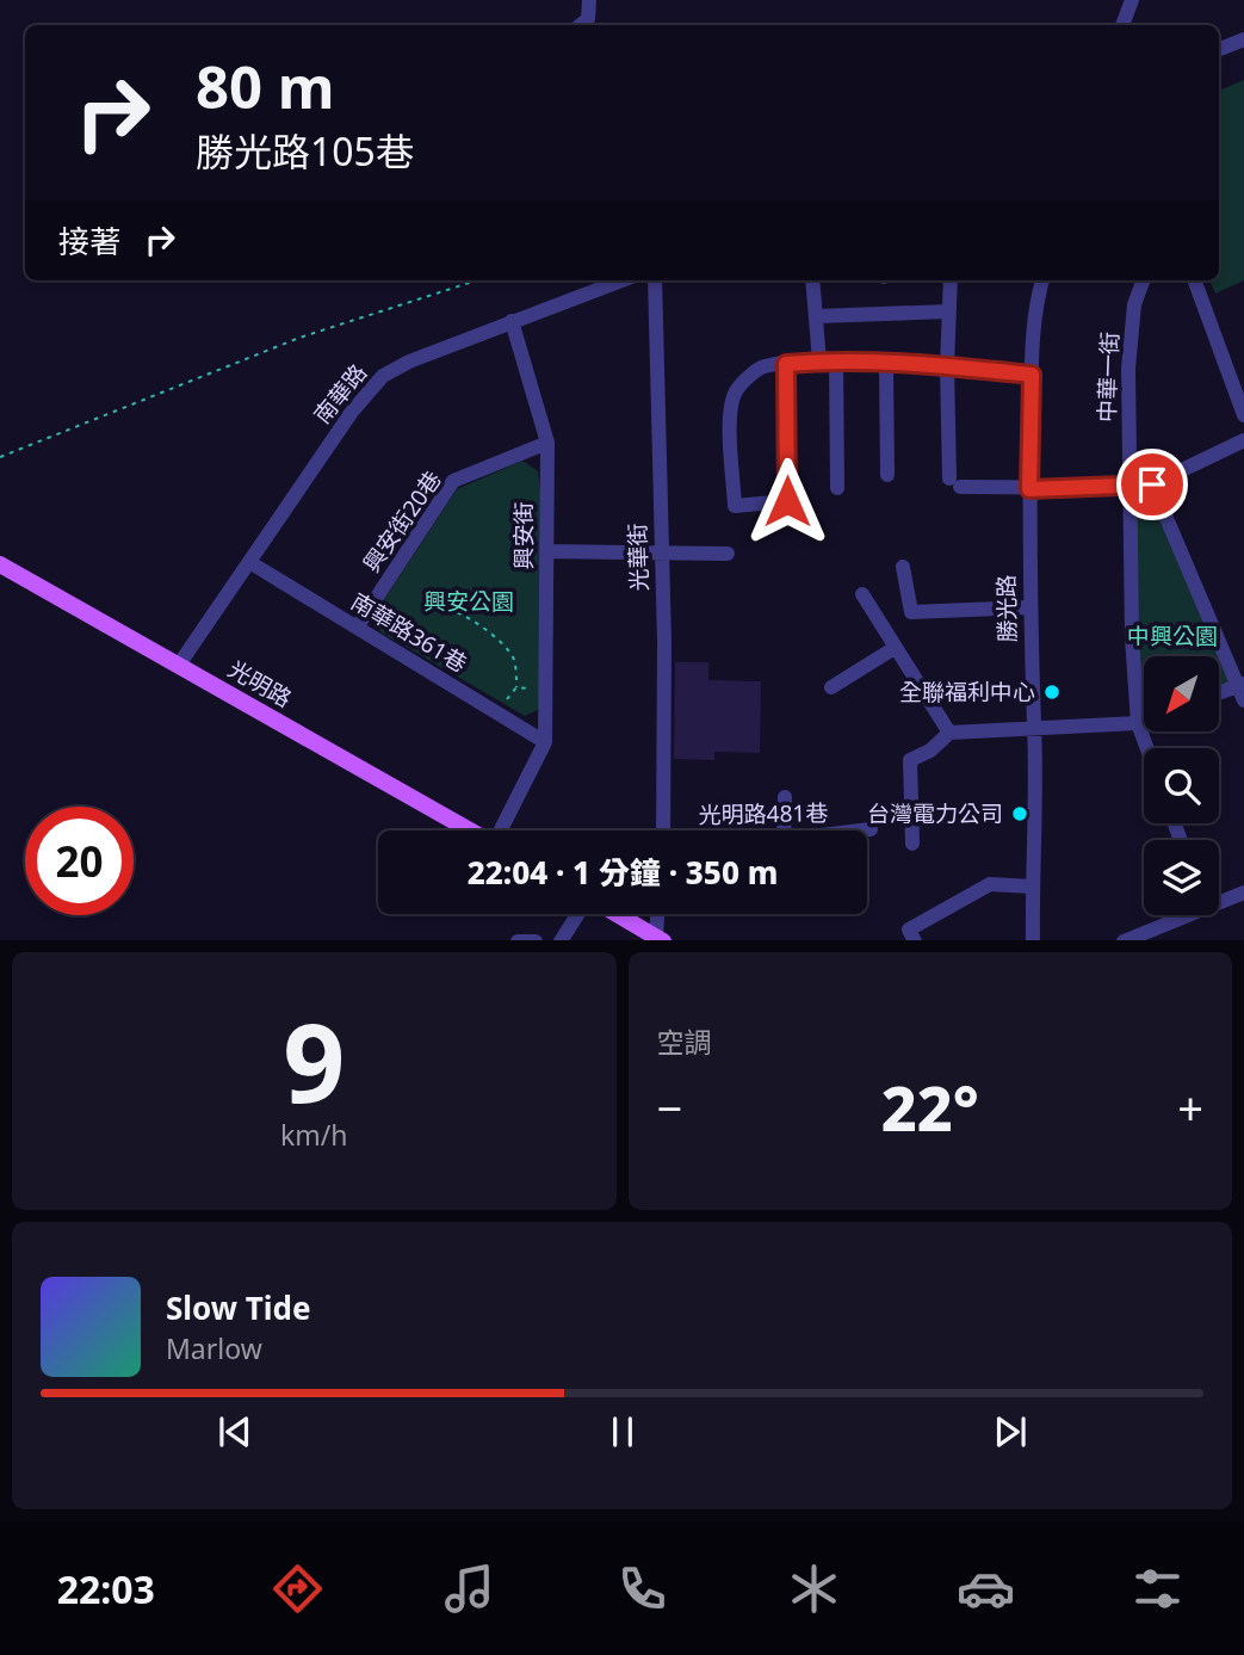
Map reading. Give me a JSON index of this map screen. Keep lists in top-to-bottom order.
{
  "streets": {
    "main road": ["光明路"],
    "street": [
      "中華一街",
      "南華路",
      "興安街20巷",
      "興安街",
      "光華街",
      "勝光路",
      "南華路361巷",
      "光明路481巷"
    ]
  },
  "crossings": [
    ["南華路", "興安街"],
    ["南華路", "南華路361巷"],
    ["南華路", "光明路"],
    ["興安街20巷", "興安街"],
    ["興安街20巷", "南華路361巷"],
    ["興安街", "南華路361巷"]
  ],
  "parks": ["興安公園", "中興公園"],
  "places": ["全聯福利中心", "台灣電力公司"],
  "north": "bottom left",
  "page": {
    "turn": ["80 m", "勝光路105巷"],
    "then": "接著",
    "limit": "20",
    "trip": "22:04 · 1 分鐘 · 350 m",
    "tile": [
      ["9", "km/h"],
      "空調"
    ],
    "heat": ["−", "22°", "+"],
    "song": ["Slow Tide", "Marlow"],
    "tabs": "22:03"
  }
}
